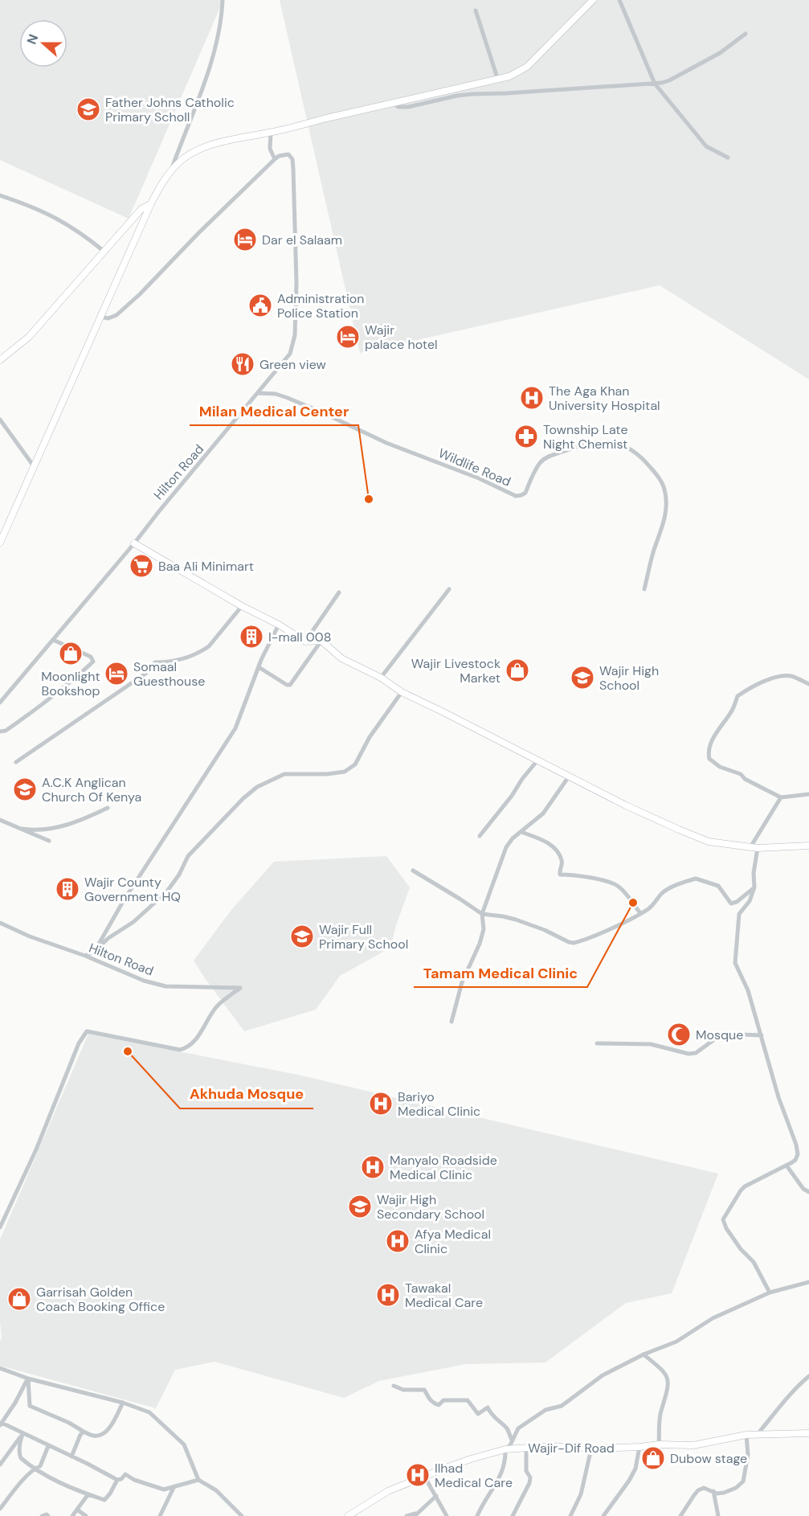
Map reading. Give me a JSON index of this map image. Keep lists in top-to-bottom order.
{
  "streets": {
    "street": ["Wildlife Road", "Hilton Road", "Wajir-Dif Road"]
  },
  "crossings": [
    ["Wildlife Road", "Hilton Road"]
  ],
  "places": {
    "school or university": [
      "Father Johns Catholic Primary Scholl",
      "Wajir High School",
      "A.C.K Anglican Church Of Kenya",
      "Wajir Full Primary School",
      "Wajir High Secondary School"
    ],
    "hotel": ["Dar el Salaam", "Wajir palace hotel", "Somaal Guesthouse"],
    "public building": ["Administration Police Station"],
    "restaurant": ["Green view"],
    "hospital": [
      "The Aga Khan University Hospital",
      "Bariyo Medical Clinic",
      "Manyalo Roadside Medical Clinic",
      "Afya Medical Clinic",
      "Tawakal Medical Care",
      "Ilhad Medical Care"
    ],
    "pharmacy": ["Township Late Night Chemist"],
    "other": ["Milan Medical Center", "Tamam Medical Clinic", "Akhuda Mosque"],
    "supermarket": ["Baa Ali Minimart"],
    "building": ["I-mall 008", "Wajir County Government HQ"],
    "shop": [
      "Moonlight Bookshop",
      "Wajir Livestock Market",
      "Garrisah Golden Coach Booking Office",
      "Dubow stage"
    ],
    "mosque": ["Mosque"]
  },
  "north": "left"
}
